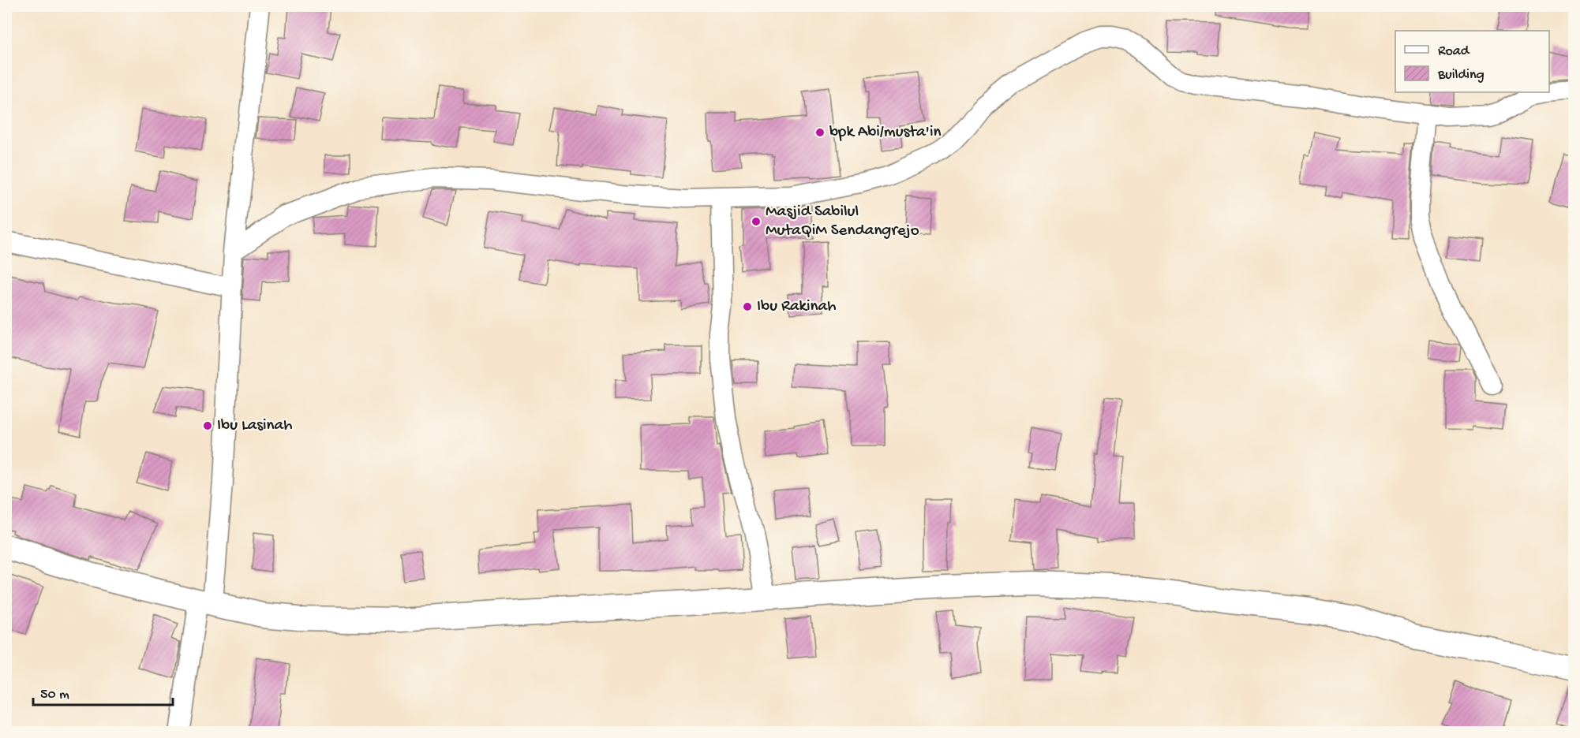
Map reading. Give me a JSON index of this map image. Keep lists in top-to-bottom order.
{
  "places": [
    "bpk Abi/musta'in",
    "Masjid Sabilul MutaQiM Sendangrejo",
    "Ibu Rakinah",
    "Ibu Lasinah"
  ],
  "legend": ["Road", "Building"],
  "scale_bar": "50 m"
}
